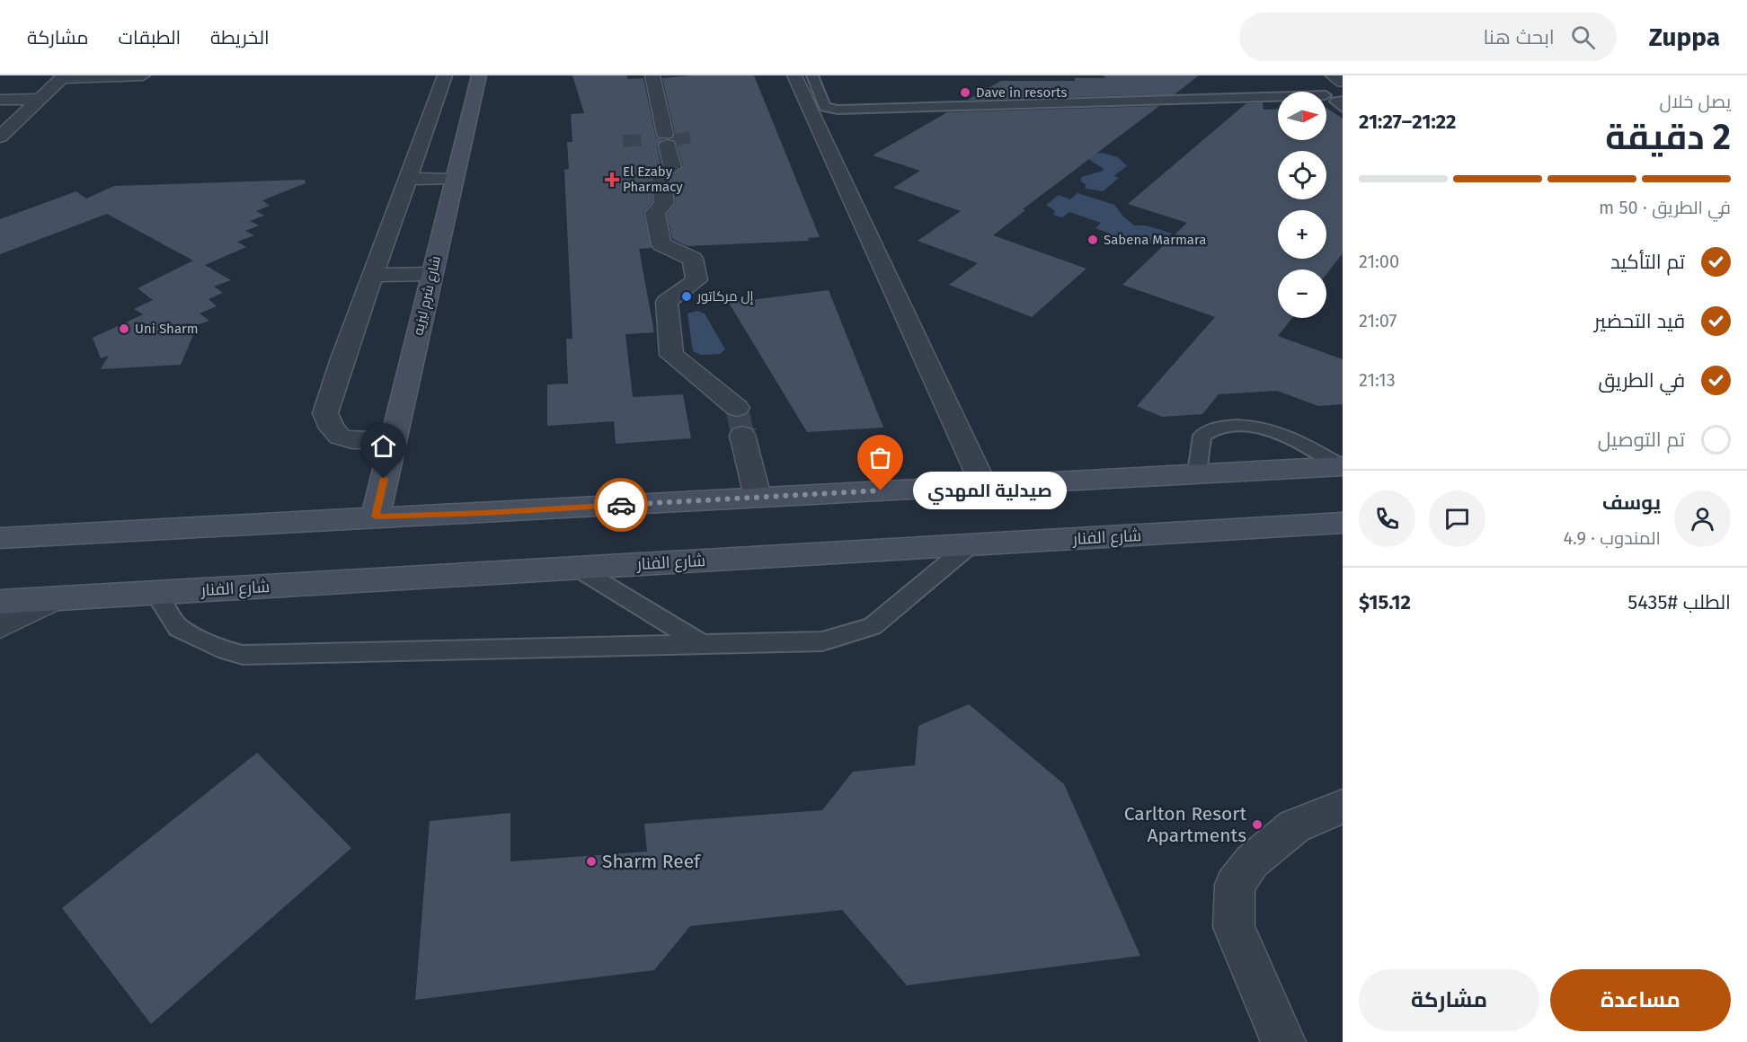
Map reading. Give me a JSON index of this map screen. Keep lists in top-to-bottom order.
{
  "streets": {
    "main road": ["شارع شرم ليزيه", "شارع الفنار"]
  },
  "places": {
    "other": [
      "Dave in resorts",
      "Sabena Marmara",
      "إل مركاتور",
      "Uni Sharm",
      "صيدلية المهدي",
      "Carlton Resort Apartments",
      "Sharm Reef"
    ],
    "health": ["El Ezaby Pharmacy"]
  },
  "north": "right",
  "page": {
    "header": "Zuppa",
    "search": "ابحث هنا",
    "nav": ["الخريطة", "الطبقات", "مشاركة"],
    "heading": ["2 دقيقة", "يصل خلال", "21:22–21:27"],
    "panel": [
      "يوسف",
      "المندوب · 4.9",
      "الطلب #5435",
      "$15.12"
    ],
    "map_buttons": ["+", "−"],
    "bar": "في الطريق · 50 m",
    "list": [
      ["تم التأكيد", "21:00"],
      ["قيد التحضير", "21:07"],
      ["في الطريق", "21:13"],
      "تم التوصيل"
    ],
    "bubble": "صيدلية المهدي",
    "buttons": ["مساعدة", "مشاركة"]
  }
}
